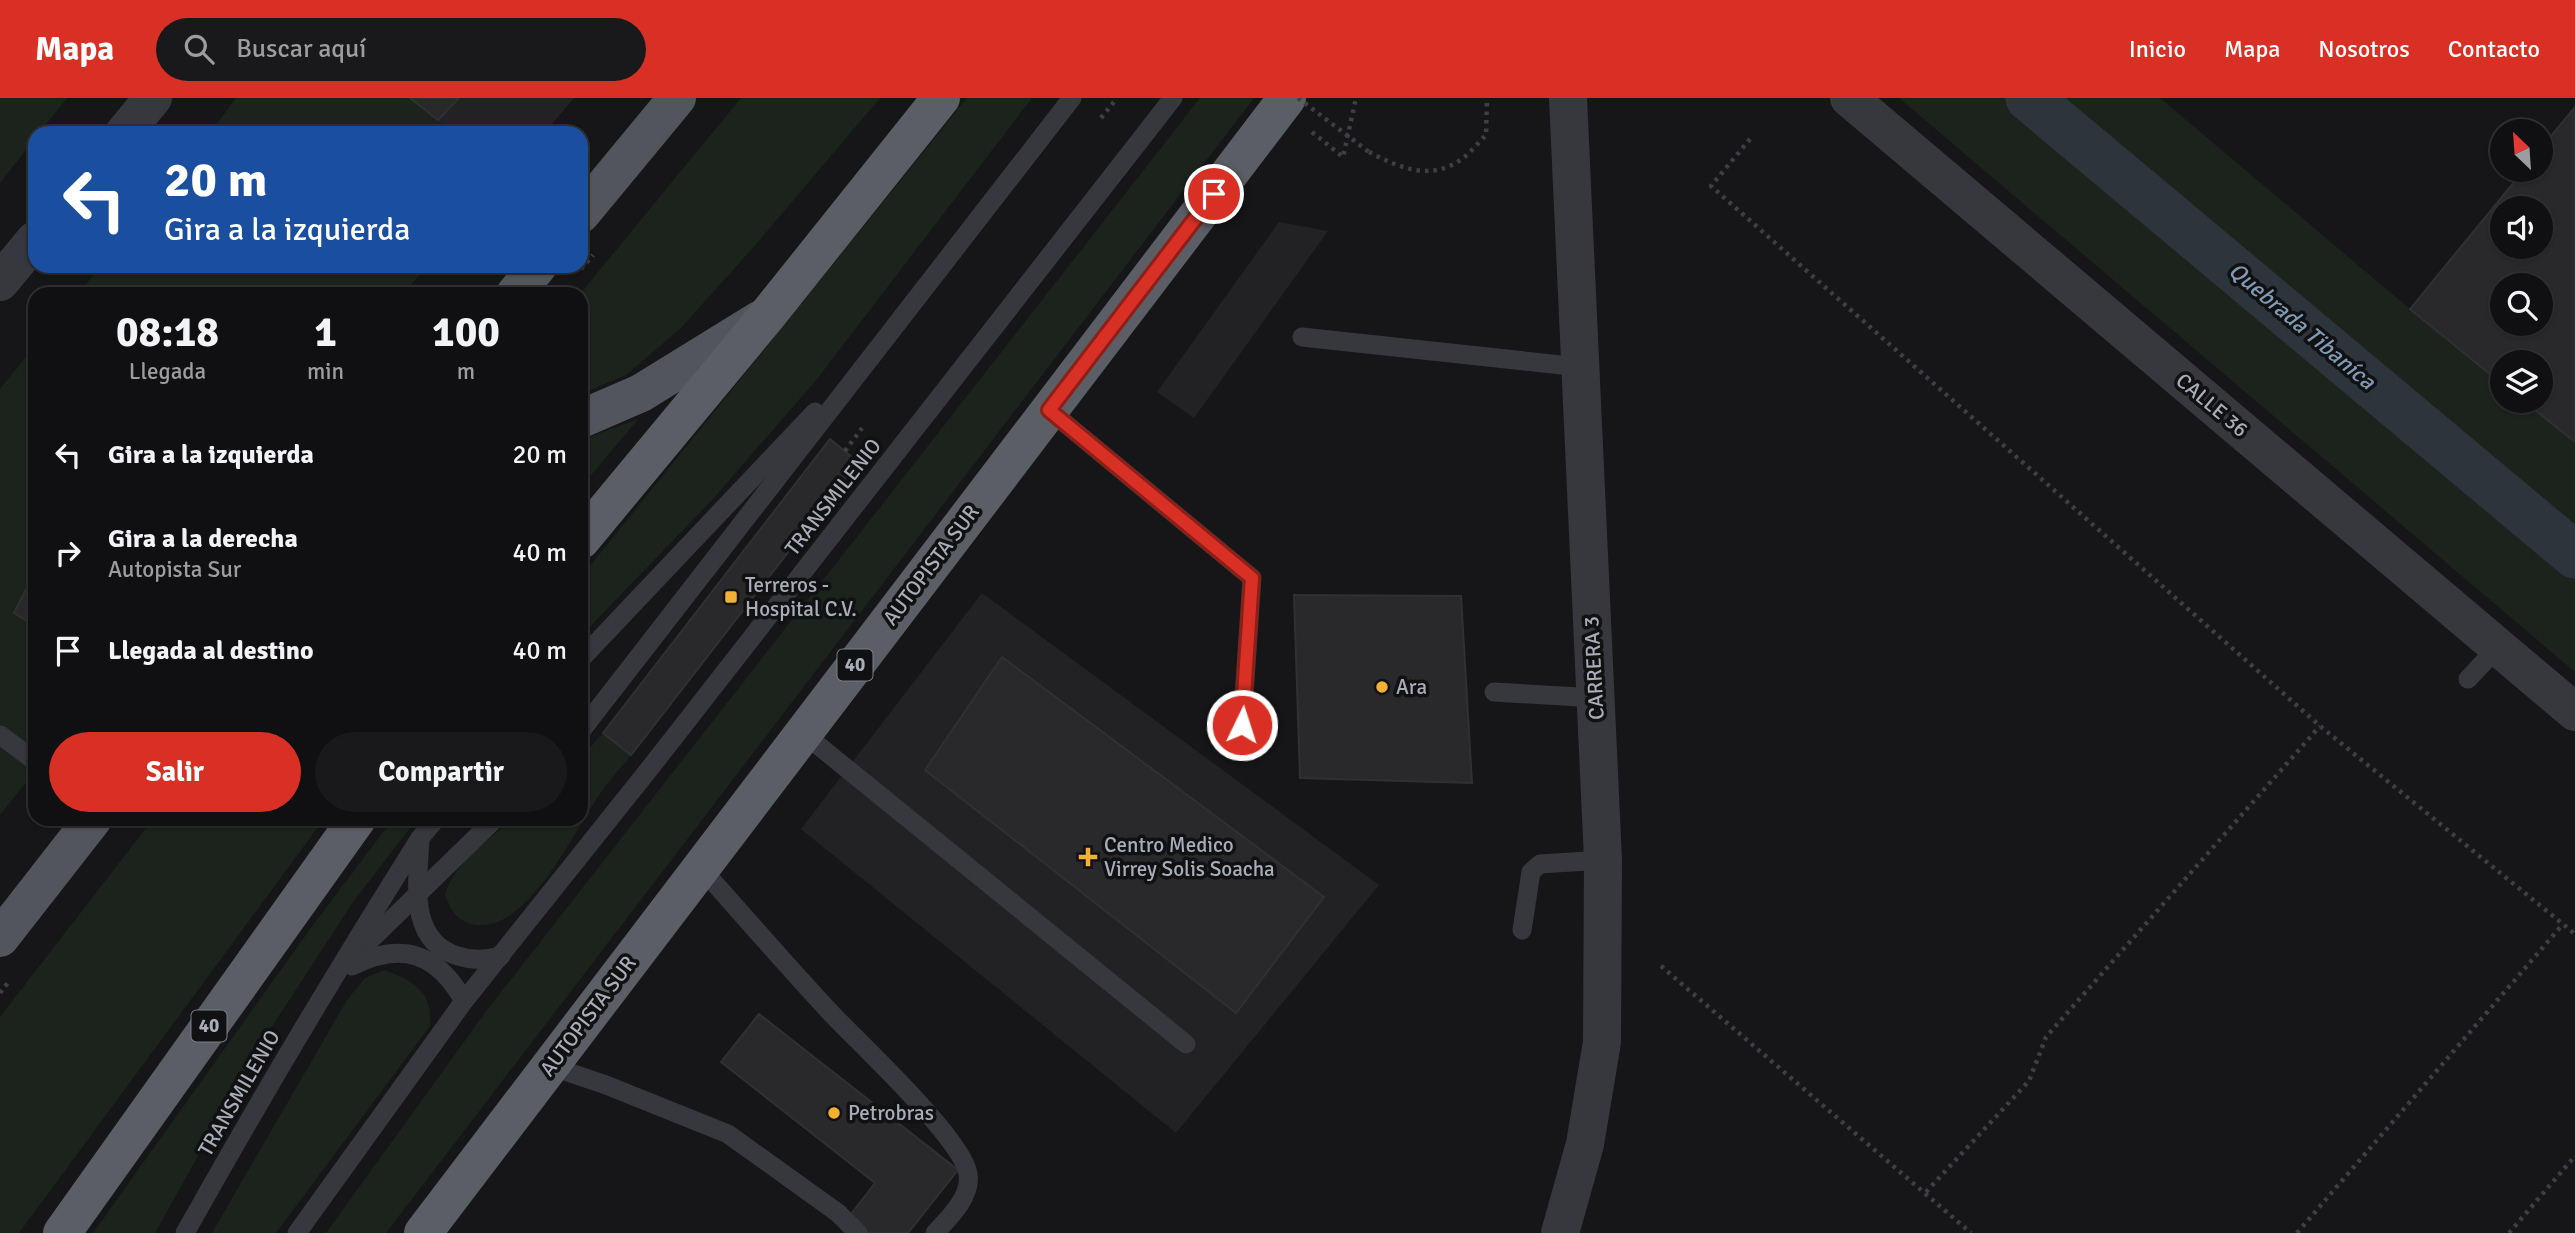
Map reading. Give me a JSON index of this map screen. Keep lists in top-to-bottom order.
{
  "streets": {
    "highway": ["AUTOPISTA SUR", "40"],
    "street": ["CALLE 36", "CARRERA 3"],
    "lane": ["TRANSMILENIO"]
  },
  "water": ["Quebrada Tibaníca"],
  "places": {
    "transit": ["Terreros - Hospital C.V."],
    "other": ["Ara", "Petrobras"],
    "health": ["Centro Medico Virrey Solis Soacha"]
  },
  "north": "top left",
  "page": {
    "header": "Mapa",
    "search": "Buscar aquí",
    "nav": [
      "Inicio",
      "Mapa",
      "Nosotros",
      "Contacto"
    ],
    "turn": ["20 m", "Gira a la izquierda"],
    "eta": [
      "08:18",
      "Llegada",
      "1",
      "min",
      "100",
      "m"
    ],
    "list": [
      {
        "name": "Gira a la izquierda",
        "value": "20 m"
      },
      {
        "name": "Gira a la derecha",
        "note": "Autopista Sur",
        "value": "40 m"
      },
      {
        "name": "Llegada al destino",
        "value": "40 m"
      }
    ],
    "buttons": ["Salir", "Compartir"]
  }
}
